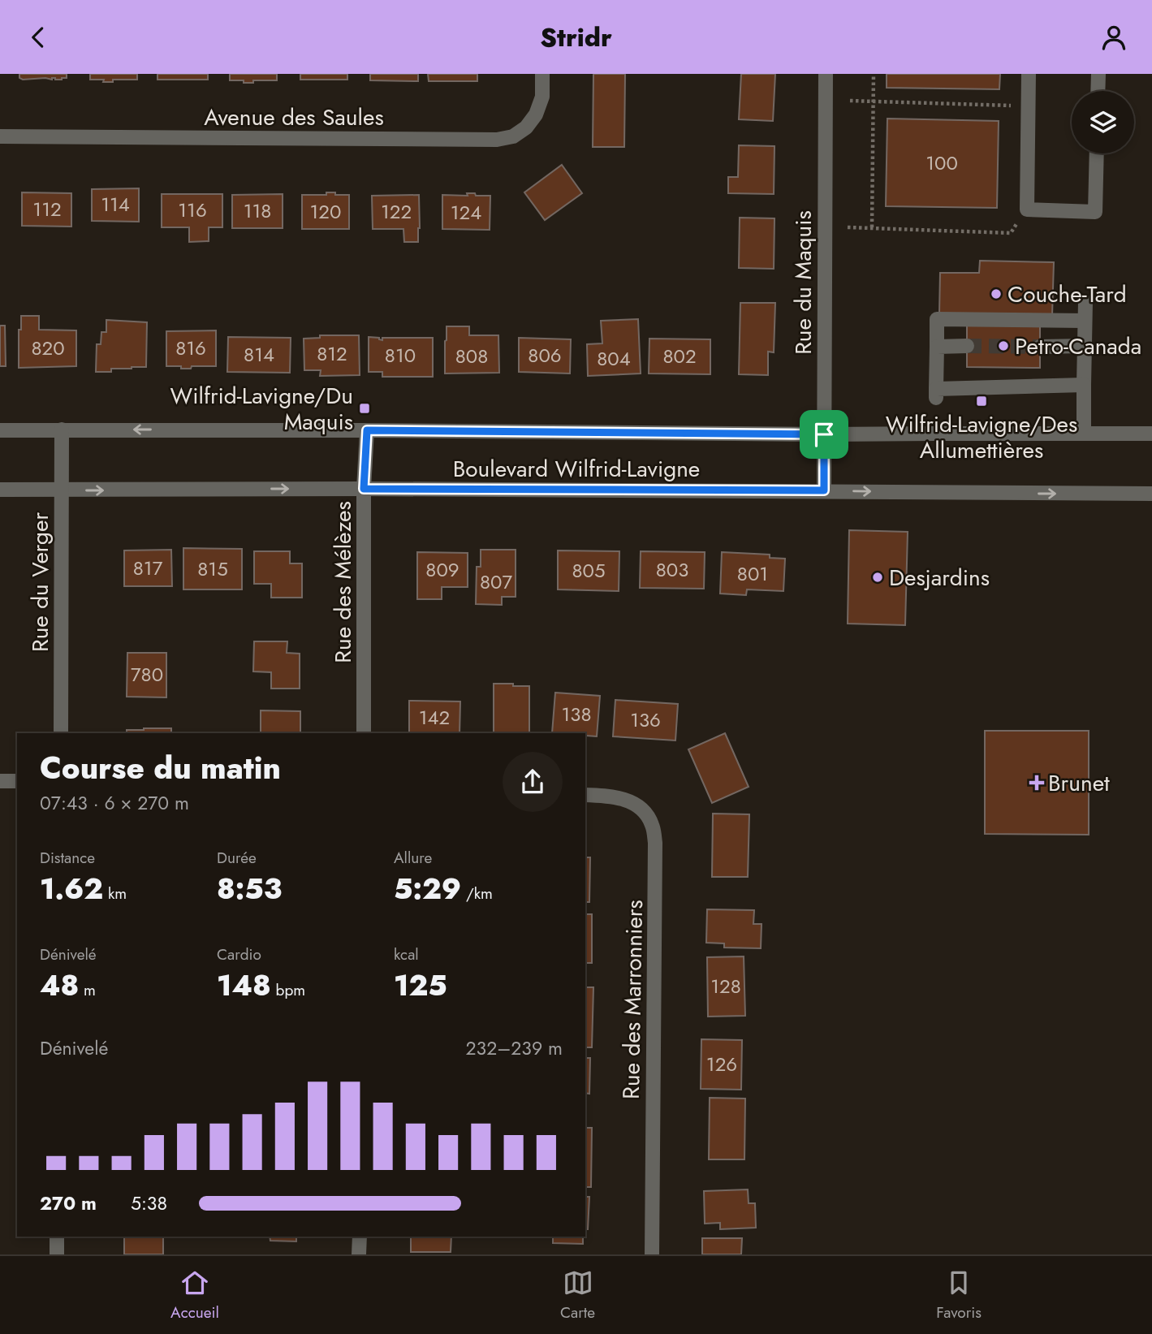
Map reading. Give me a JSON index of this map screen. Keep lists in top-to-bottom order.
{
  "streets": {
    "street": [
      "Avenue des Saules",
      "Rue du Maquis",
      "Boulevard Wilfrid-Lavigne",
      "Rue du Verger",
      "Rue des Mélèzes",
      "Rue des Marronniers"
    ]
  },
  "crossings": [
    ["Rue du Maquis", "Boulevard Wilfrid-Lavigne"],
    ["Boulevard Wilfrid-Lavigne", "Rue du Verger"],
    ["Boulevard Wilfrid-Lavigne", "Rue des Mélèzes"]
  ],
  "places": {
    "other": ["Couche-Tard", "Petro-Canada", "Desjardins"],
    "transit": ["Wilfrid-Lavigne/Des Allumettières", "Wilfrid-Lavigne/Du Maquis"],
    "health": ["Brunet"]
  },
  "house_numbers": [
    "100",
    "114",
    "112",
    "116",
    "118",
    "120",
    "122",
    "124",
    "820",
    "816",
    "812",
    "814",
    "810",
    "806",
    "808",
    "802",
    "804",
    "817",
    "815",
    "809",
    "803",
    "805",
    "801",
    "807",
    "780",
    "138",
    "142",
    "136",
    "128",
    "126"
  ],
  "page": {
    "header": "Stridr",
    "heading": ["Course du matin", "07:43 · 6 × 270 m"],
    "stats": [
      ["Distance", "1.62 km"],
      ["Durée", "8:53"],
      ["Allure", "5:29 /km"],
      ["Dénivelé", "48 m"],
      ["Cardio", "148 bpm"],
      ["kcal", "125"]
    ],
    "chart": ["Dénivelé", "232–239 m"],
    "list": [
      {
        "name": "270 m",
        "note": "5:38"
      }
    ],
    "tabs": ["Accueil", "Carte", "Favoris"]
  }
}
